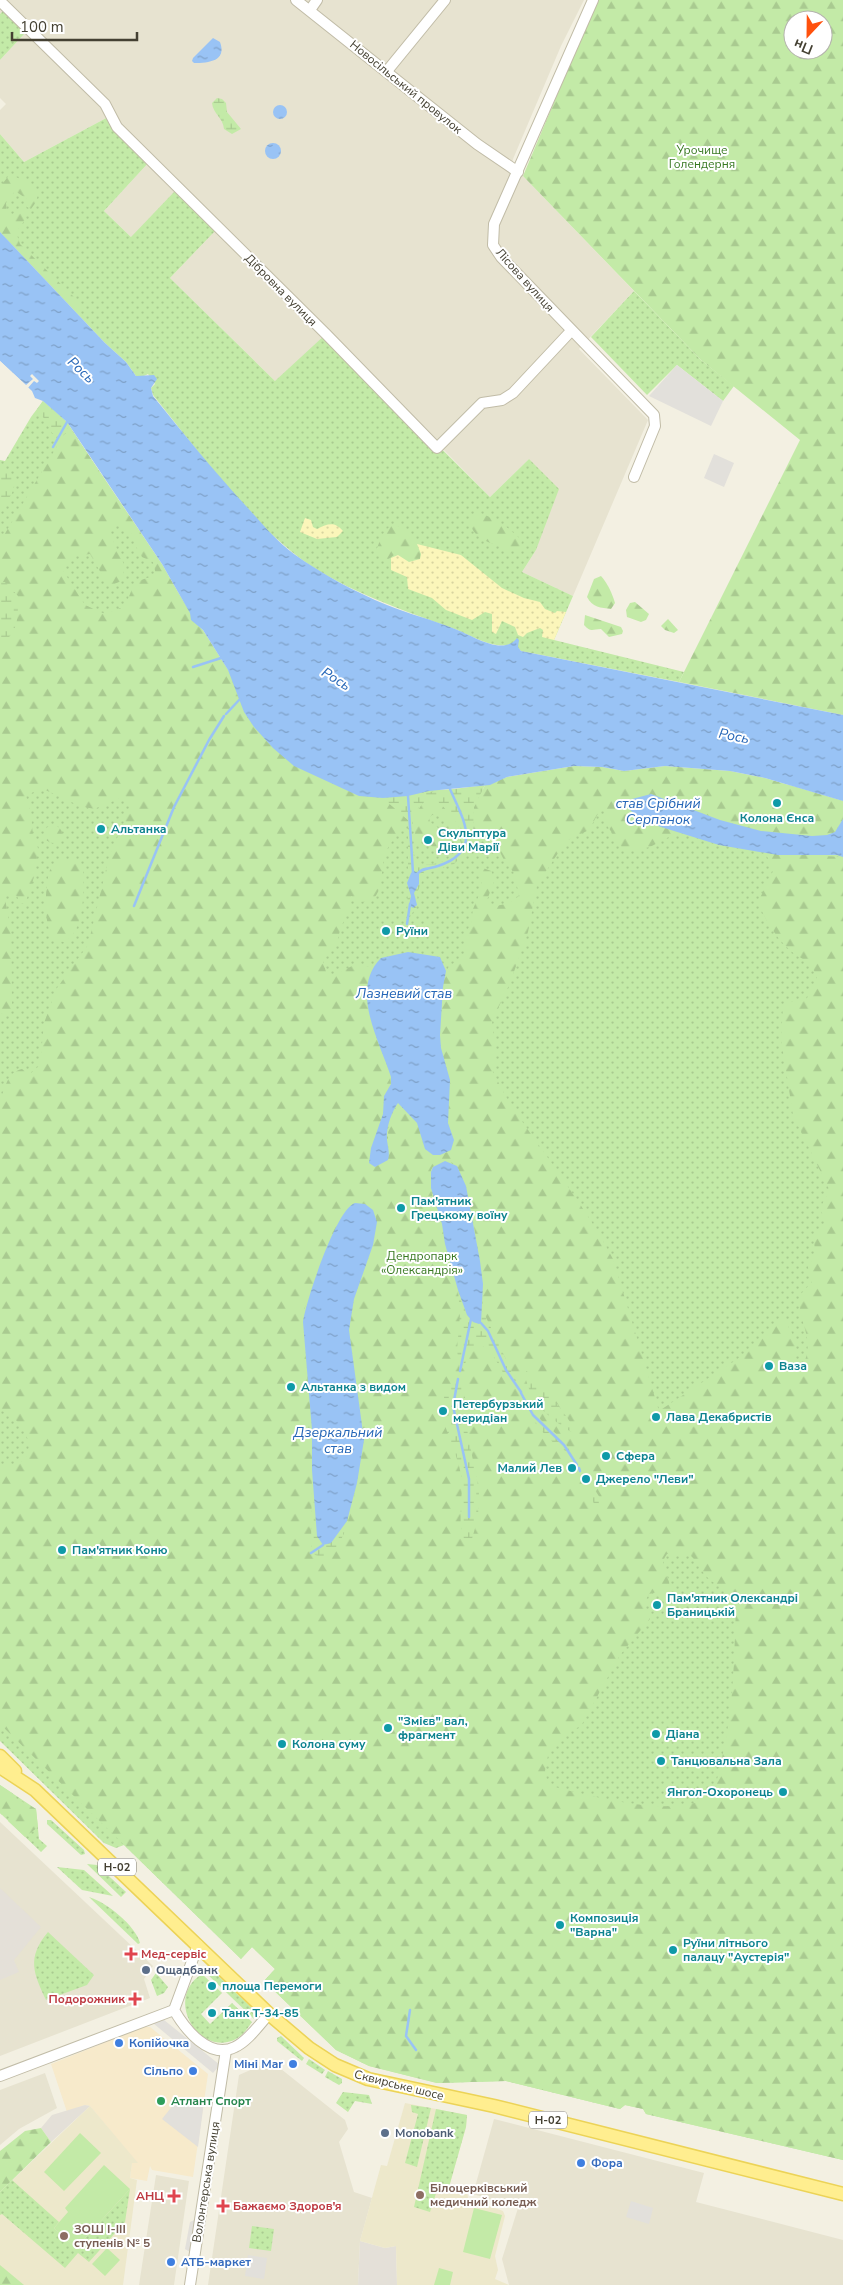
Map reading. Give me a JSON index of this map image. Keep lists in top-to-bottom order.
{
  "streets": {
    "main road": ["Н-02", "Сквирське шосе"],
    "street": [
      "Новосільський провулок",
      "Лісова вулиця",
      "Дібровна вулиця",
      "Волонтерська вулиця"
    ]
  },
  "crossings": [
    ["Новосільський провулок", "Лісова вулиця"],
    ["Лісова вулиця", "Дібровна вулиця"]
  ],
  "water": [
    "Рось",
    "став Срібний Серпанок",
    "Лазневий став",
    "Дзеркальний став"
  ],
  "parks": ["Урочище Голендерня", "Дендропарк «Олександрія»"],
  "places": {
    "other": [
      "Колона Єнса",
      "Альтанка",
      "Скульптура Діви Марії",
      "Руїни",
      "Пам'ятник Грецькому воїну",
      "Ваза",
      "Альтанка з видом",
      "Петербурзький меридіан",
      "Лава Декабристів",
      "Сфера",
      "Малий Лев",
      "Джерело \"Леви\"",
      "Пам'ятник Коню",
      "Пам'ятник Олександрі Браницькій",
      "\"Змієв\" вал, фрагмент",
      "Діана",
      "Колона суму",
      "Танцювальна Зала",
      "Янгол-Охоронець",
      "Композиція \"Варна\"",
      "Руїни літнього палацу \"Аустерія\"",
      "Ощадбанк",
      "площа Перемоги",
      "Танк Т-34-85",
      "Копійочка",
      "Міні Mar",
      "Сільпо",
      "Атлант Спорт",
      "Monobank",
      "Фора",
      "Білоцерківський медичний коледж",
      "ЗОШ І-ІІІ ступенів № 5",
      "АТБ-маркет"
    ],
    "health": [
      "Мед-сервіс",
      "Подорожник",
      "АНЦ",
      "Бажаємо Здоров'я"
    ]
  },
  "scale_bar": "100 m",
  "north": "bottom"
}
